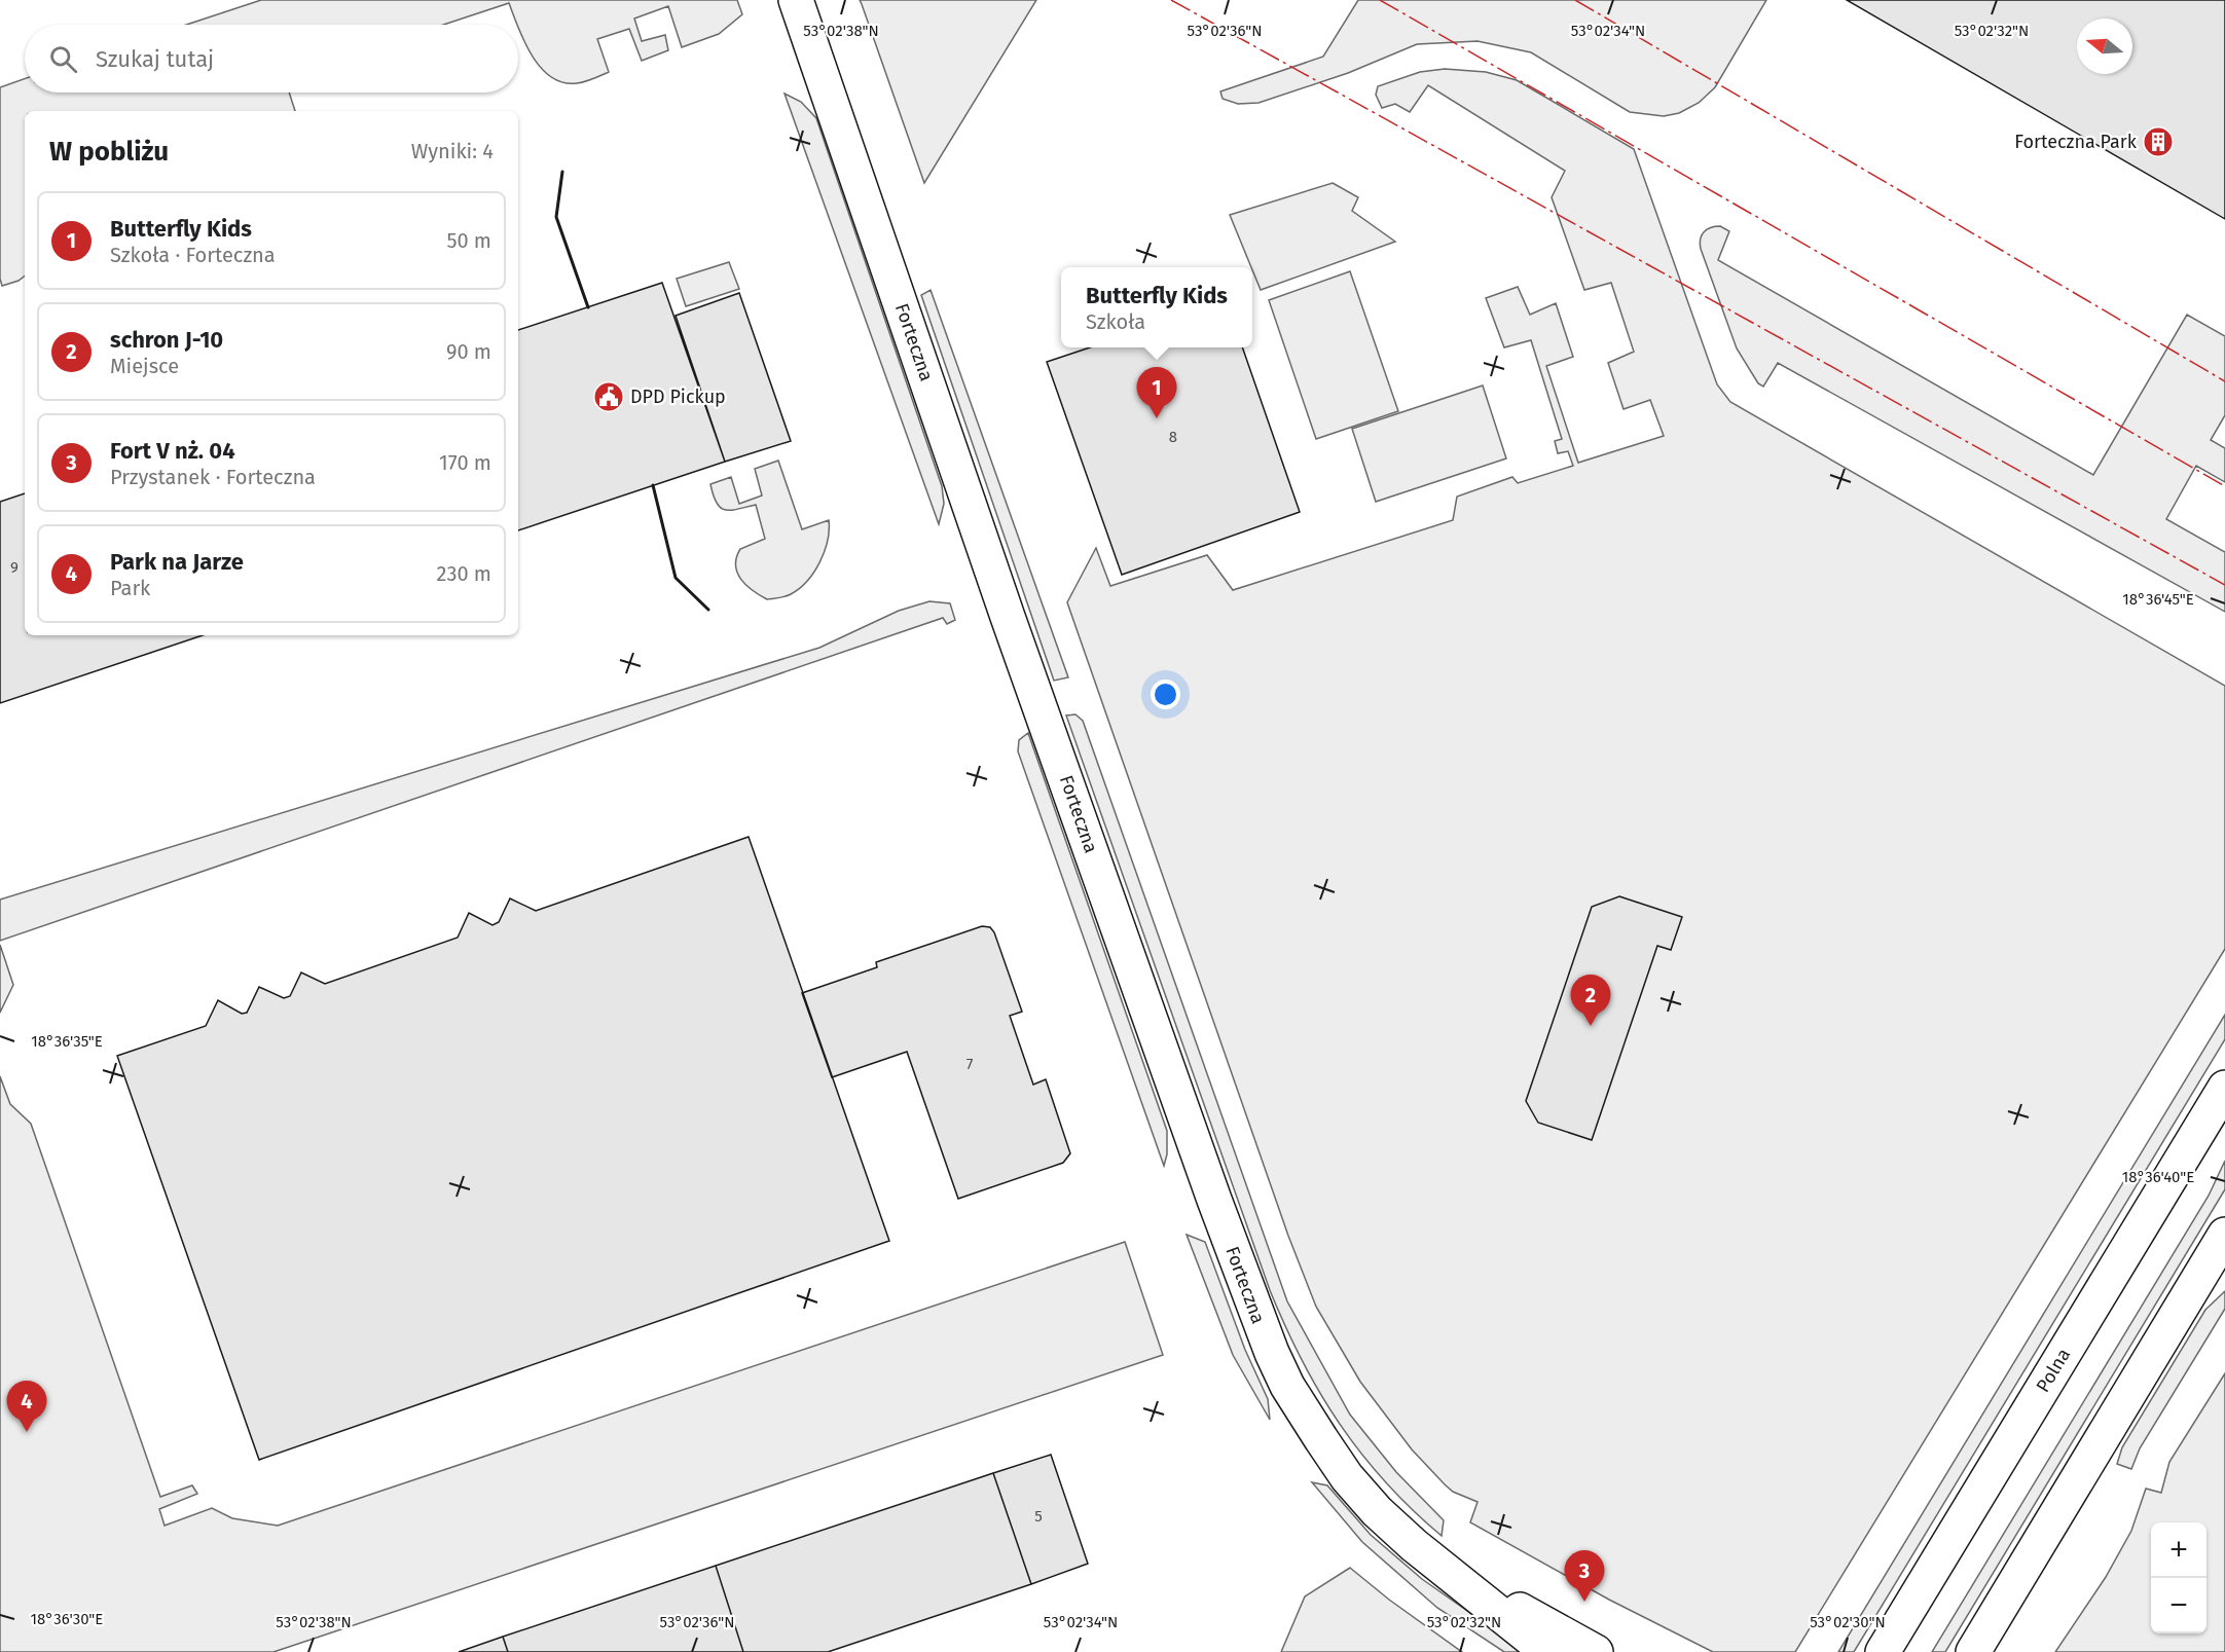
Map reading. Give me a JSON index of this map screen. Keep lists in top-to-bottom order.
{
  "streets": {
    "street": ["Forteczna", "Polna"]
  },
  "places": {
    "building": ["Forteczna Park"],
    "public building": ["DPD Pickup"]
  },
  "house_numbers": [
    "8",
    "9",
    "7",
    "5"
  ],
  "north": "left",
  "page": {
    "search": "Szukaj tutaj",
    "heading": ["W pobliżu", "Wyniki: 4"],
    "list": [
      {
        "mark": "1",
        "name": "Butterfly Kids",
        "note": "Szkoła · Forteczna",
        "value": "50 m"
      },
      {
        "mark": "2",
        "name": "schron J-10",
        "note": "Miejsce",
        "value": "90 m"
      },
      {
        "mark": "3",
        "name": "Fort V nż. 04",
        "note": "Przystanek · Forteczna",
        "value": "170 m"
      },
      {
        "mark": "4",
        "name": "Park na Jarze",
        "note": "Park",
        "value": "230 m"
      }
    ],
    "popup": ["Butterfly Kids", "Szkoła"],
    "pins": [
      "1",
      "2",
      "4",
      "3"
    ],
    "map_buttons": ["+", "−"]
  },
  "coordinates": [
    "53°02'38\"N",
    "53°02'36\"N",
    "53°02'34\"N",
    "53°02'32\"N",
    "18°36'45\"E",
    "18°36'35\"E",
    "18°36'40\"E",
    "18°36'30\"E",
    "53°02'30\"N"
  ]
}
